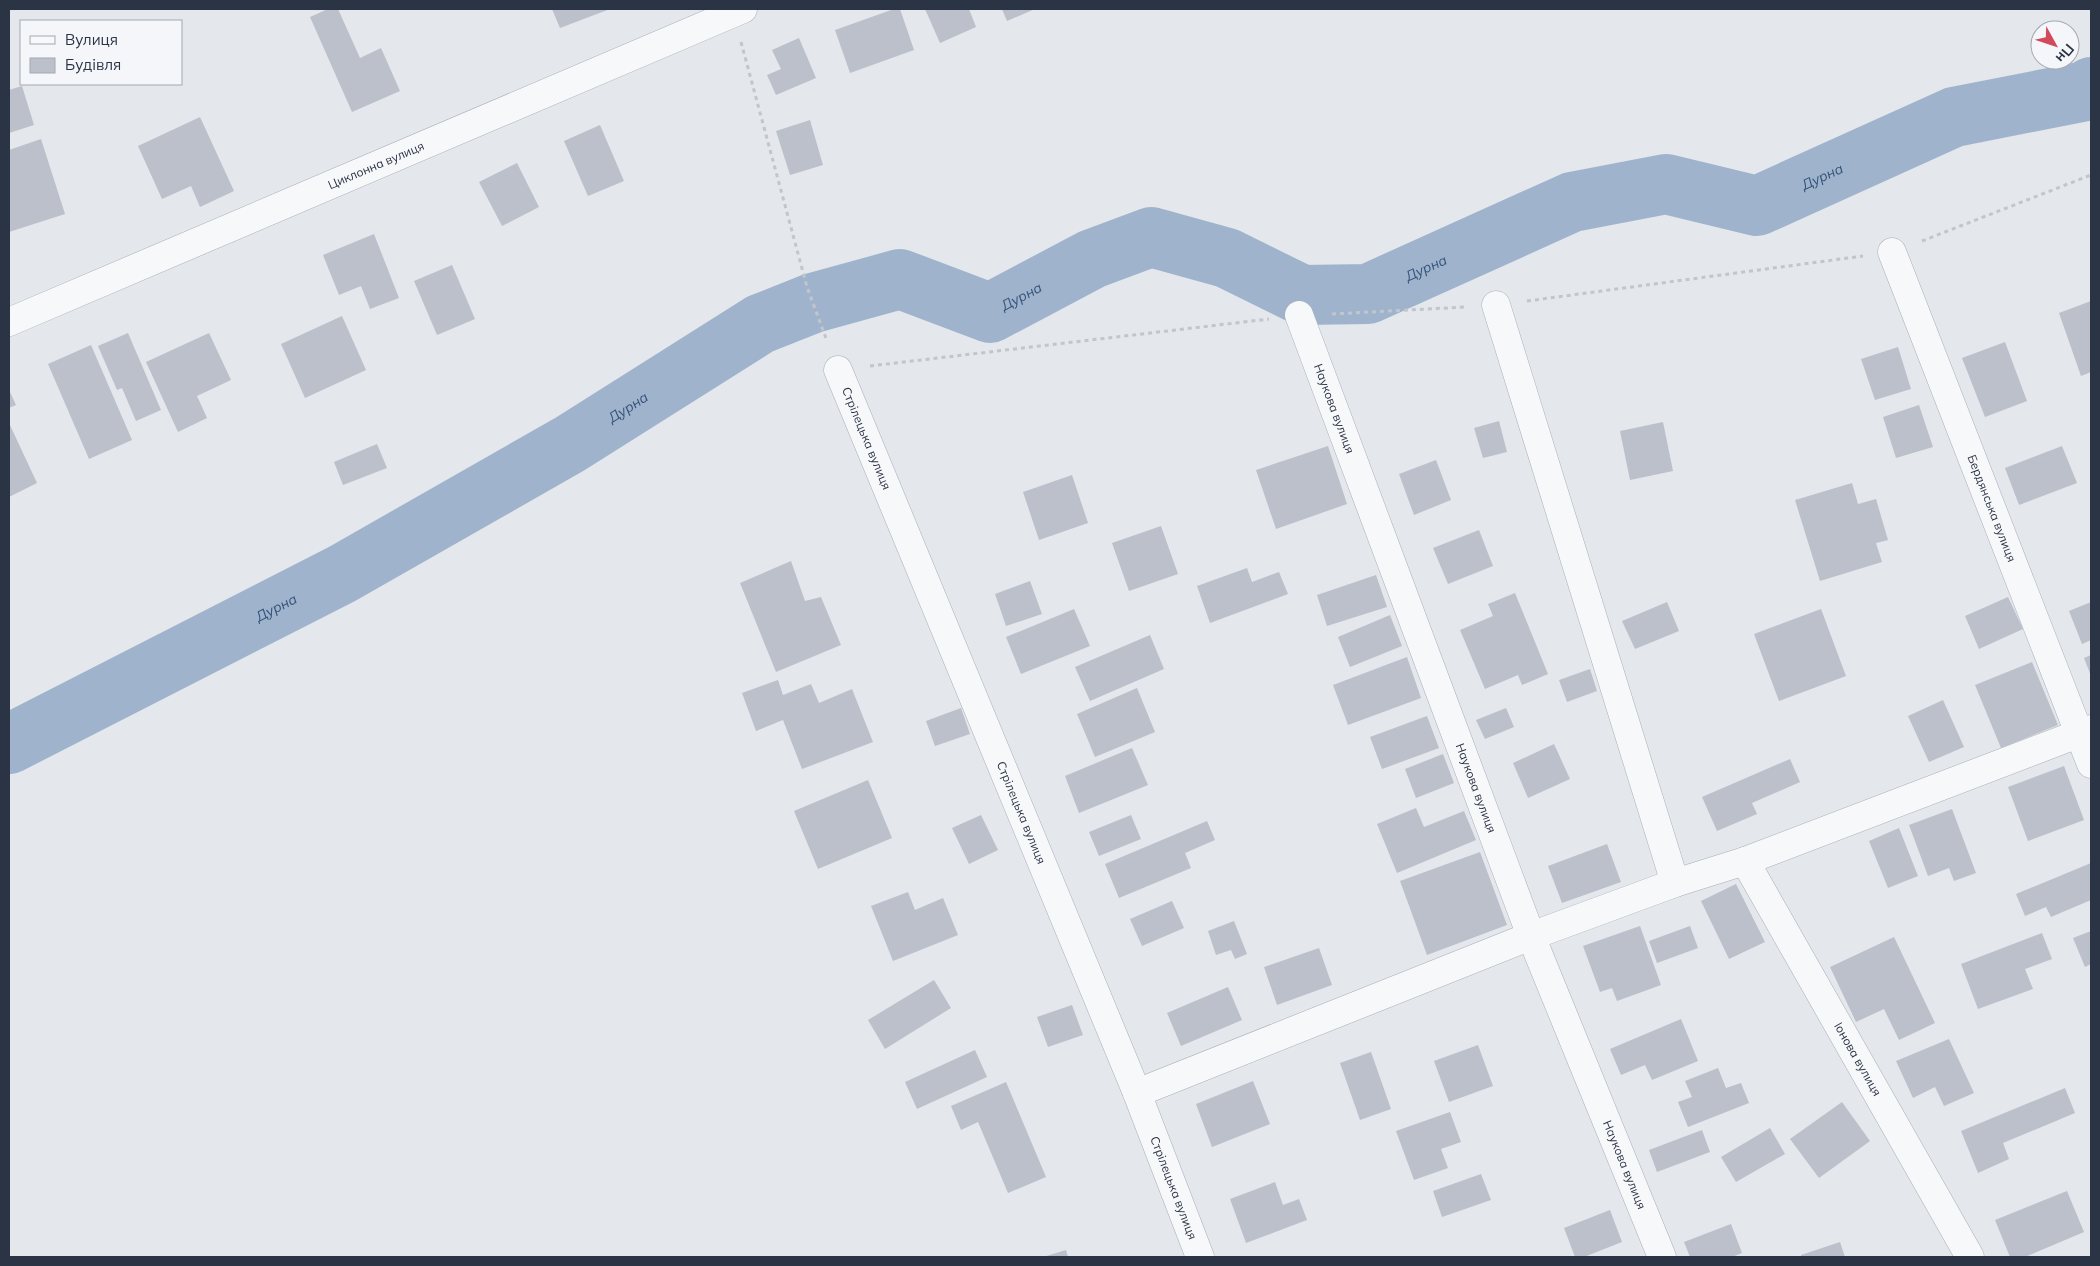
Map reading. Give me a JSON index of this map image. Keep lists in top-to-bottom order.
{
  "streets": {
    "street": [
      "Циклонна вулиця",
      "Наукова вулиця",
      "Стрілецька вулиця",
      "Бердянська вулиця",
      "Іонова вулиця"
    ]
  },
  "water": ["Дурна"],
  "legend": ["Вулиця", "Будівля"],
  "north": "bottom right"
}
